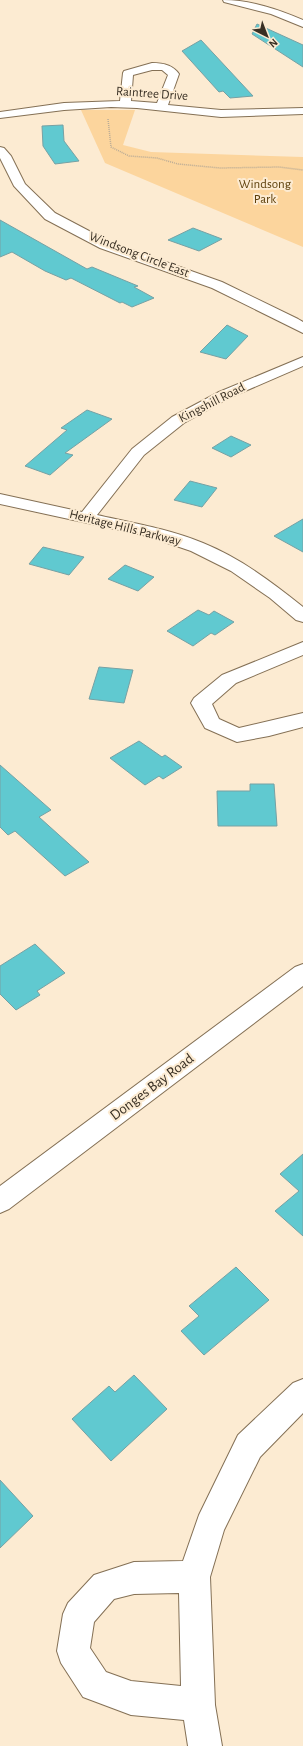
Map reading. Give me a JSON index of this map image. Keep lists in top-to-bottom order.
{
  "streets": {
    "street": [
      "Raintree Drive",
      "Windsong Circle East",
      "Kingshill Road",
      "Heritage Hills Parkway",
      "Donges Bay Road"
    ]
  },
  "crossings": [
    ["Kingshill Road", "Heritage Hills Parkway"]
  ],
  "parks": ["Windsong Park"],
  "north": "bottom right"
}
